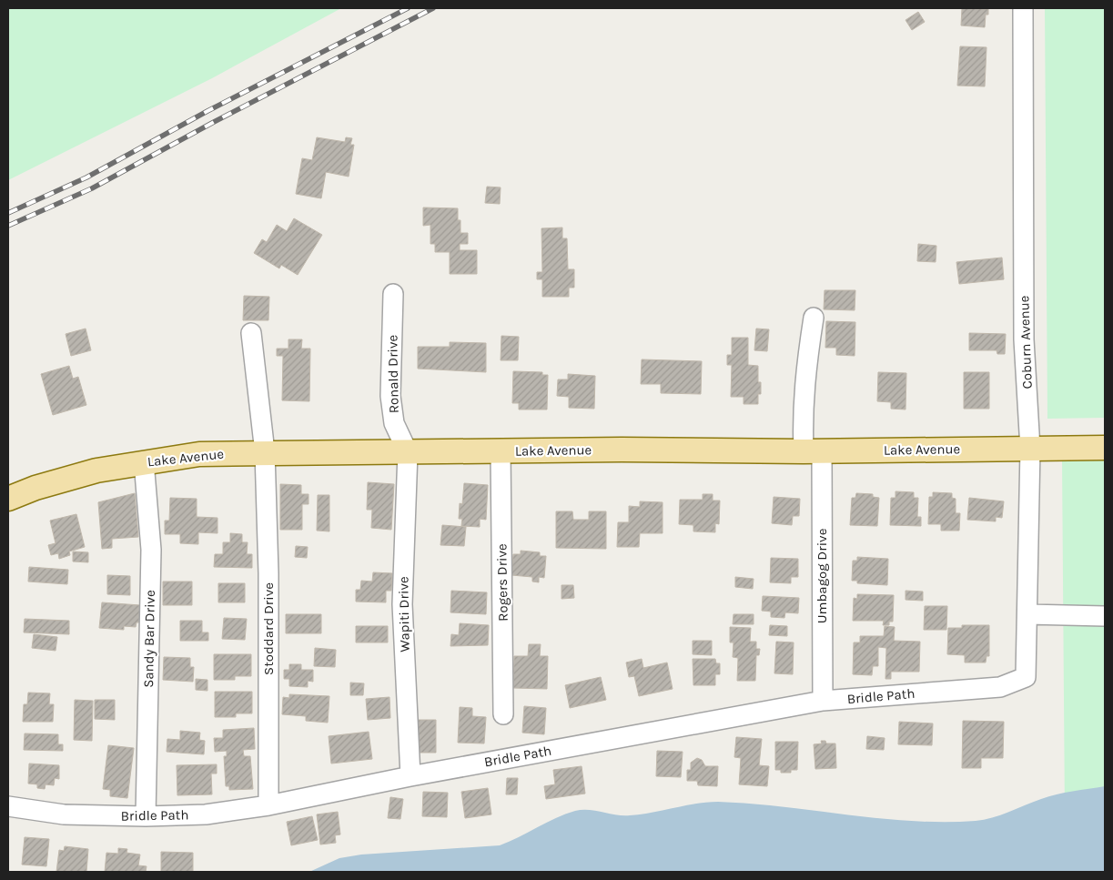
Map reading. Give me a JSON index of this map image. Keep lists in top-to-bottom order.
{
  "streets": {
    "main road": ["Lake Avenue"],
    "street": [
      "Coburn Avenue",
      "Ronald Drive",
      "Umbagog Drive",
      "Rogers Drive",
      "Wapiti Drive",
      "Stoddard Drive",
      "Sandy Bar Drive",
      "Bridle Path"
    ]
  },
  "crossings": [
    ["Coburn Avenue", "Lake Avenue"],
    ["Coburn Avenue", "Bridle Path"],
    ["Ronald Drive", "Lake Avenue"],
    ["Ronald Drive", "Wapiti Drive"],
    ["Lake Avenue", "Umbagog Drive"],
    ["Lake Avenue", "Rogers Drive"],
    ["Lake Avenue", "Wapiti Drive"],
    ["Lake Avenue", "Stoddard Drive"],
    ["Lake Avenue", "Sandy Bar Drive"],
    ["Umbagog Drive", "Bridle Path"],
    ["Wapiti Drive", "Bridle Path"],
    ["Stoddard Drive", "Bridle Path"],
    ["Sandy Bar Drive", "Bridle Path"]
  ]
}
